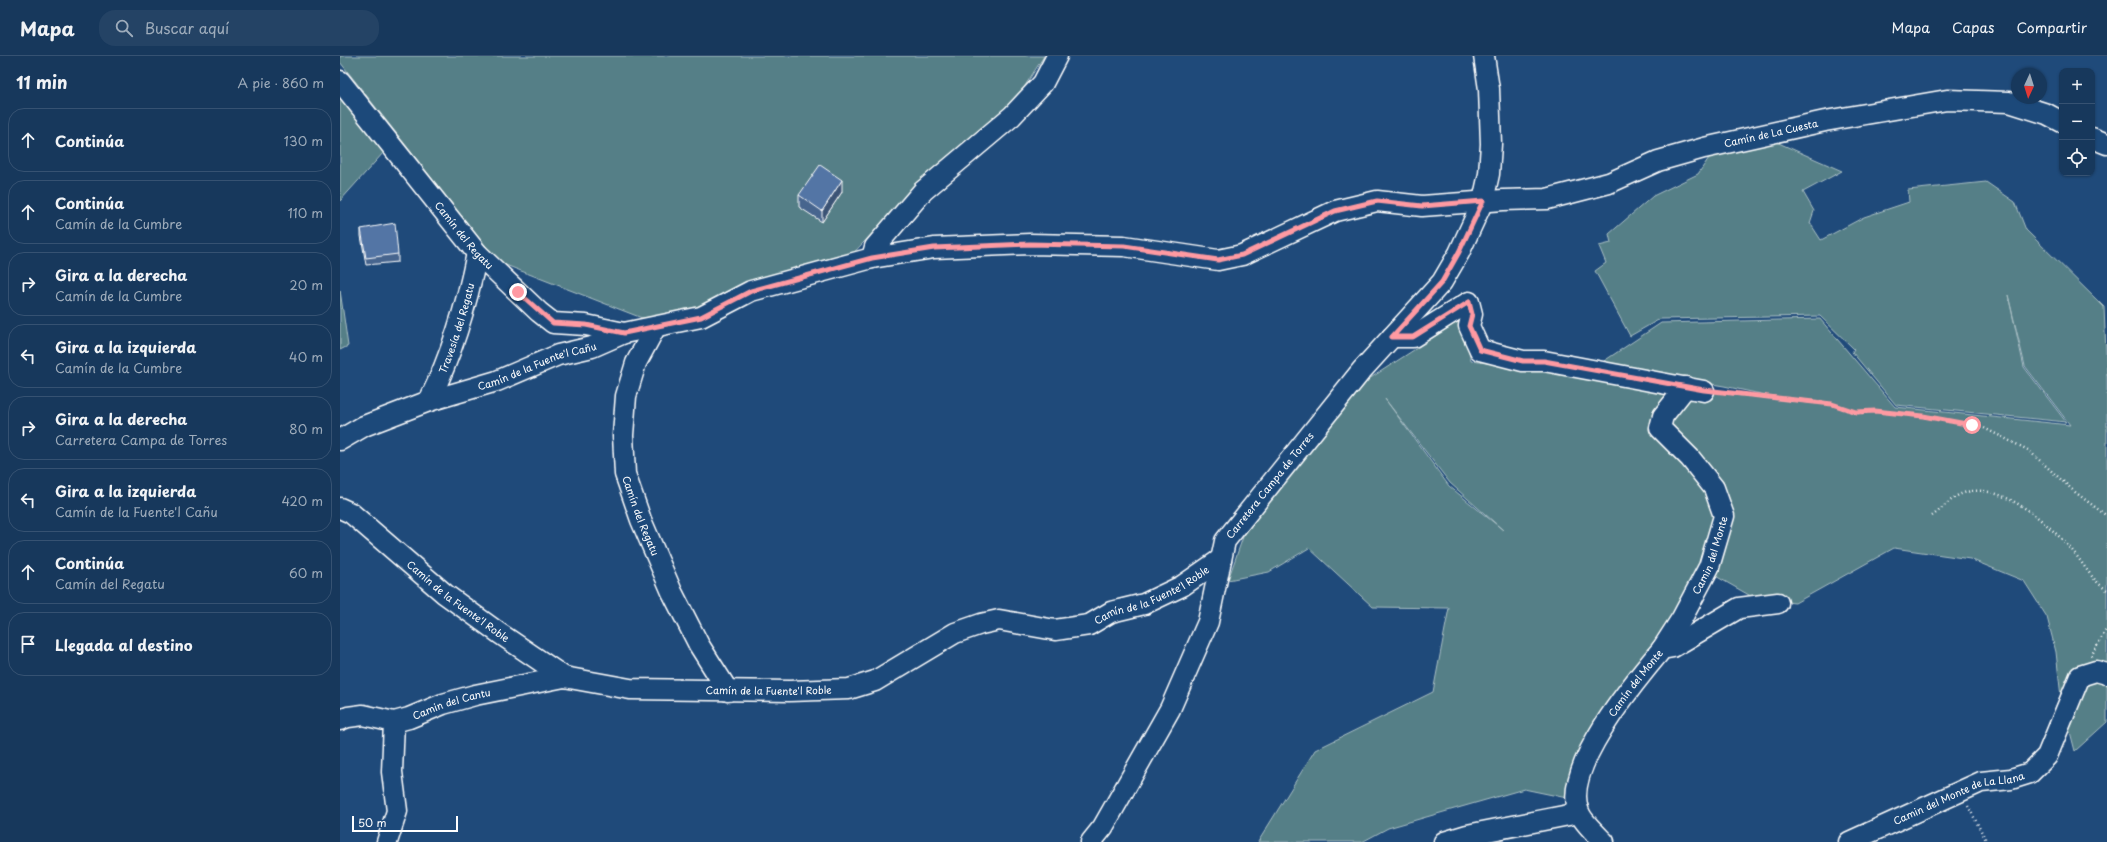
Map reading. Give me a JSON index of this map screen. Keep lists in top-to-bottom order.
{
  "streets": {
    "street": [
      "Camín de La Cuesta",
      "Camín del Regatu",
      "Travesía del Regatu",
      "Camín de la Fuente'l Cañu",
      "Carretera Campa de Torres",
      "Camin del Monte",
      "Camín de la Fuente'l Roble",
      "Camín del Monte",
      "Camin del Cantu",
      "Camin del Monte de La Llana"
    ]
  },
  "crossings": [
    ["Camín de La Cuesta", "Camín de la Fuente'l Cañu"],
    ["Camín de La Cuesta", "Carretera Campa de Torres"],
    ["Camín del Regatu", "Travesía del Regatu"],
    ["Camín del Regatu", "Camín de la Fuente'l Cañu"],
    ["Camín del Regatu", "Camín de la Fuente'l Roble"],
    ["Travesía del Regatu", "Camín de la Fuente'l Cañu"],
    ["Camín de la Fuente'l Cañu", "Carretera Campa de Torres"],
    ["Carretera Campa de Torres", "Camín de la Fuente'l Roble"],
    ["Camin del Monte", "Camín del Monte"],
    ["Camín de la Fuente'l Roble", "Camin del Cantu"]
  ],
  "scale_bar": "50 m",
  "north": "bottom",
  "page": {
    "header": "Mapa",
    "search": "Buscar aquí",
    "nav": ["Mapa", "Capas", "Compartir"],
    "heading": ["11 min", "A pie · 860 m"],
    "map_buttons": ["+", "−"],
    "list": [
      ["Continúa", "130 m"],
      ["Continúa", "Camín de la Cumbre", "110 m"],
      ["Gira a la derecha", "Camín de la Cumbre", "20 m"],
      ["Gira a la izquierda", "Camín de la Cumbre", "40 m"],
      ["Gira a la derecha", "Carretera Campa de Torres", "80 m"],
      ["Gira a la izquierda", "Camín de la Fuente'l Cañu", "420 m"],
      ["Continúa", "Camín del Regatu", "60 m"],
      "Llegada al destino"
    ],
    "scale": "50 m"
  }
}
